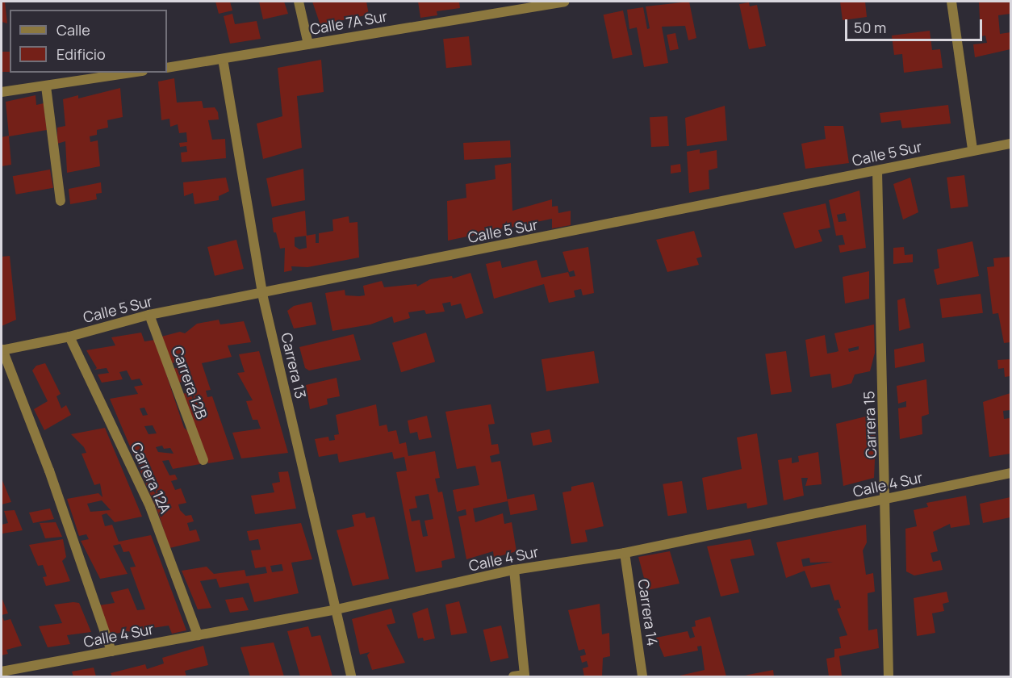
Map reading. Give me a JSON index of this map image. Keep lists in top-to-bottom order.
{
  "streets": {
    "street": [
      "Calle 7A Sur",
      "Calle 5 Sur",
      "Carrera 13",
      "Carrera 12B",
      "Carrera 15",
      "Carrera 12A",
      "Calle 4 Sur",
      "Carrera 14"
    ]
  },
  "crossings": [
    ["Calle 7A Sur", "Carrera 13"],
    ["Calle 5 Sur", "Carrera 13"],
    ["Calle 5 Sur", "Carrera 12B"],
    ["Calle 5 Sur", "Carrera 15"],
    ["Calle 5 Sur", "Carrera 12A"],
    ["Carrera 13", "Calle 4 Sur"],
    ["Carrera 15", "Calle 4 Sur"],
    ["Carrera 12A", "Calle 4 Sur"],
    ["Calle 4 Sur", "Carrera 14"]
  ],
  "legend": ["Calle", "Edificio"],
  "scale_bar": "50 m"
}
